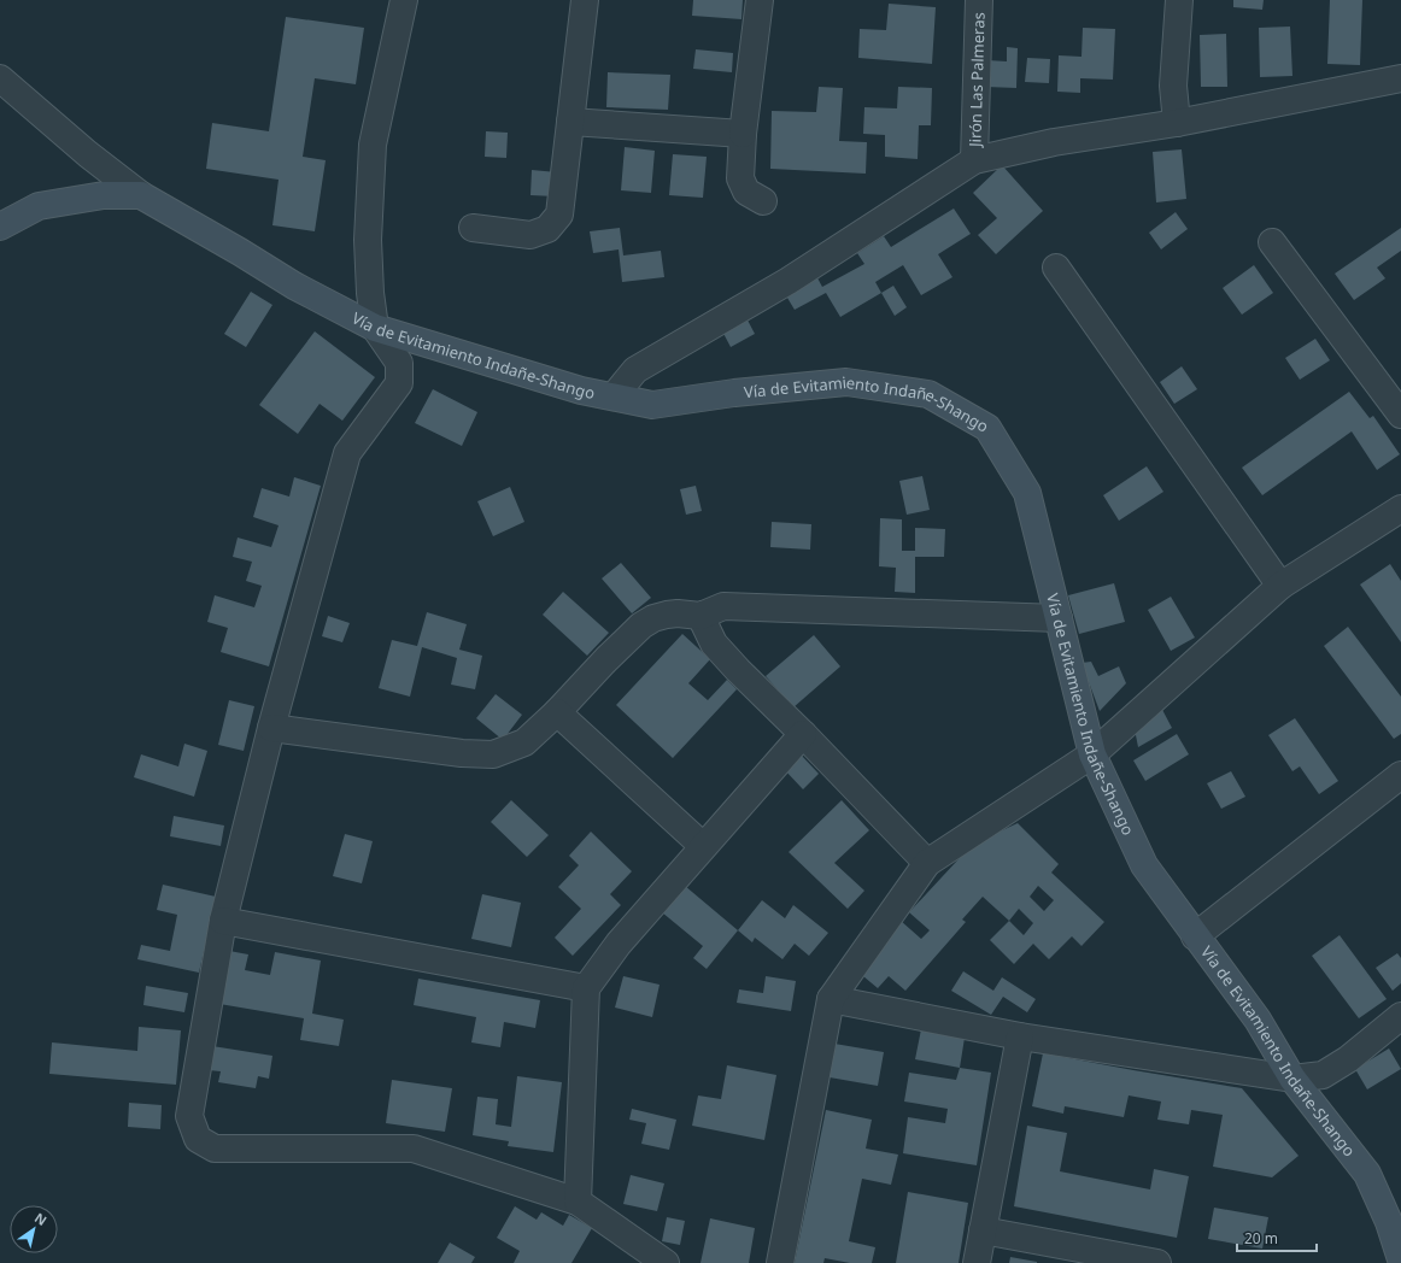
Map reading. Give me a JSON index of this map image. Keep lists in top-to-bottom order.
{
  "streets": {
    "main road": ["Vía de Evitamiento Indañe-Shango"],
    "street": ["Jirón Las Palmeras"]
  },
  "scale_bar": "20 m",
  "north": "top right"
}
